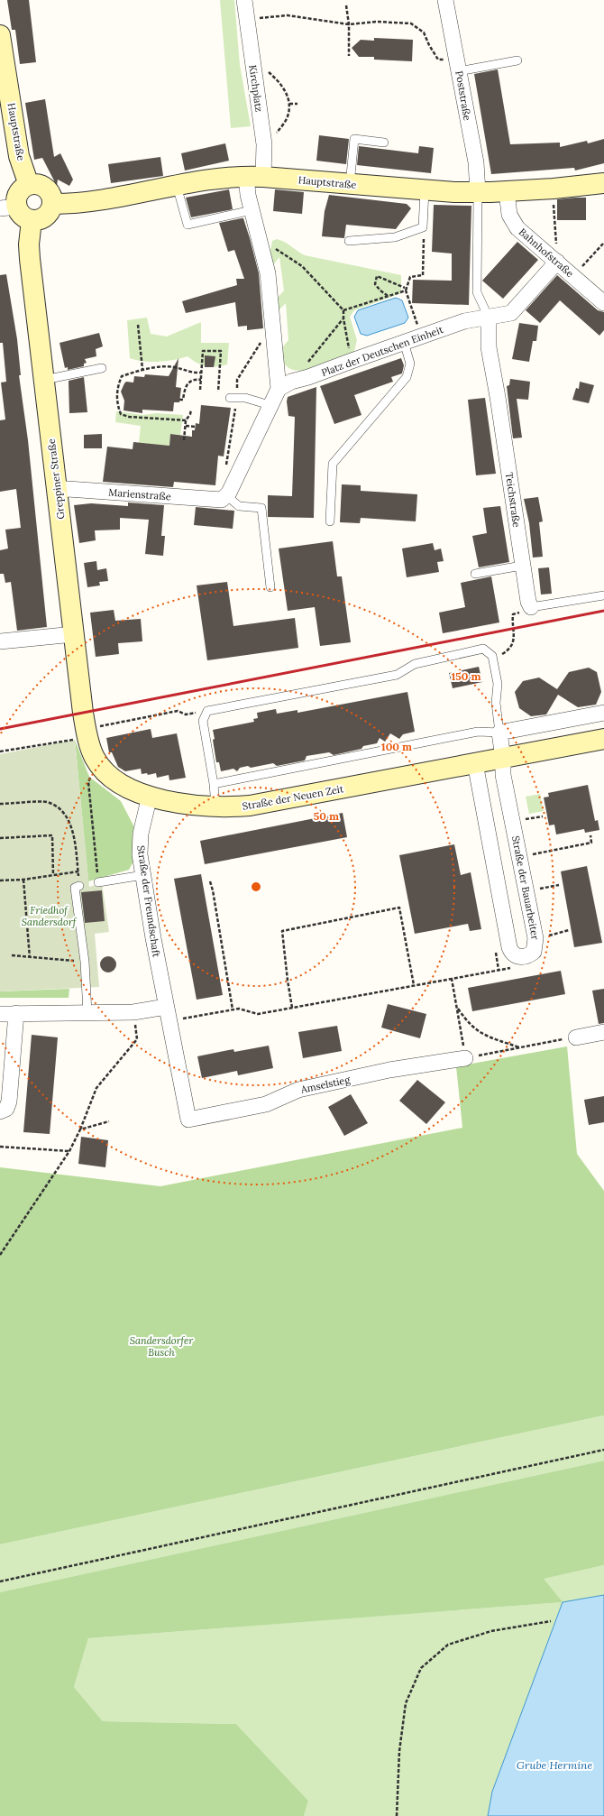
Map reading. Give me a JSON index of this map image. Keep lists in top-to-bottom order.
{
  "streets": {
    "street": [
      "Kirchplatz",
      "Poststraße",
      "Hauptstraße",
      "Bahnhofstraße",
      "Platz der Deutschen Einheit",
      "Greppiner Straße",
      "Marienstraße",
      "Teichstraße",
      "Straße der Neuen Zeit",
      "Straße der Bauarbeiter",
      "Straße der Freundschaft",
      "Amselstieg"
    ]
  },
  "crossings": [
    ["Kirchplatz", "Hauptstraße"],
    ["Poststraße", "Hauptstraße"],
    ["Poststraße", "Teichstraße"],
    ["Hauptstraße", "Bahnhofstraße"],
    ["Hauptstraße", "Greppiner Straße"],
    ["Hauptstraße", "Teichstraße"],
    ["Platz der Deutschen Einheit", "Teichstraße"],
    ["Greppiner Straße", "Marienstraße"],
    ["Greppiner Straße", "Straße der Neuen Zeit"],
    ["Straße der Neuen Zeit", "Straße der Bauarbeiter"],
    ["Straße der Neuen Zeit", "Straße der Freundschaft"],
    ["Straße der Freundschaft", "Amselstieg"]
  ],
  "water": ["Grube Hermine"],
  "parks": ["Friedhof Sandersdorf", "Sandersdorfer Busch"],
  "rings": ["150 m", "100 m", "50 m"]
}
